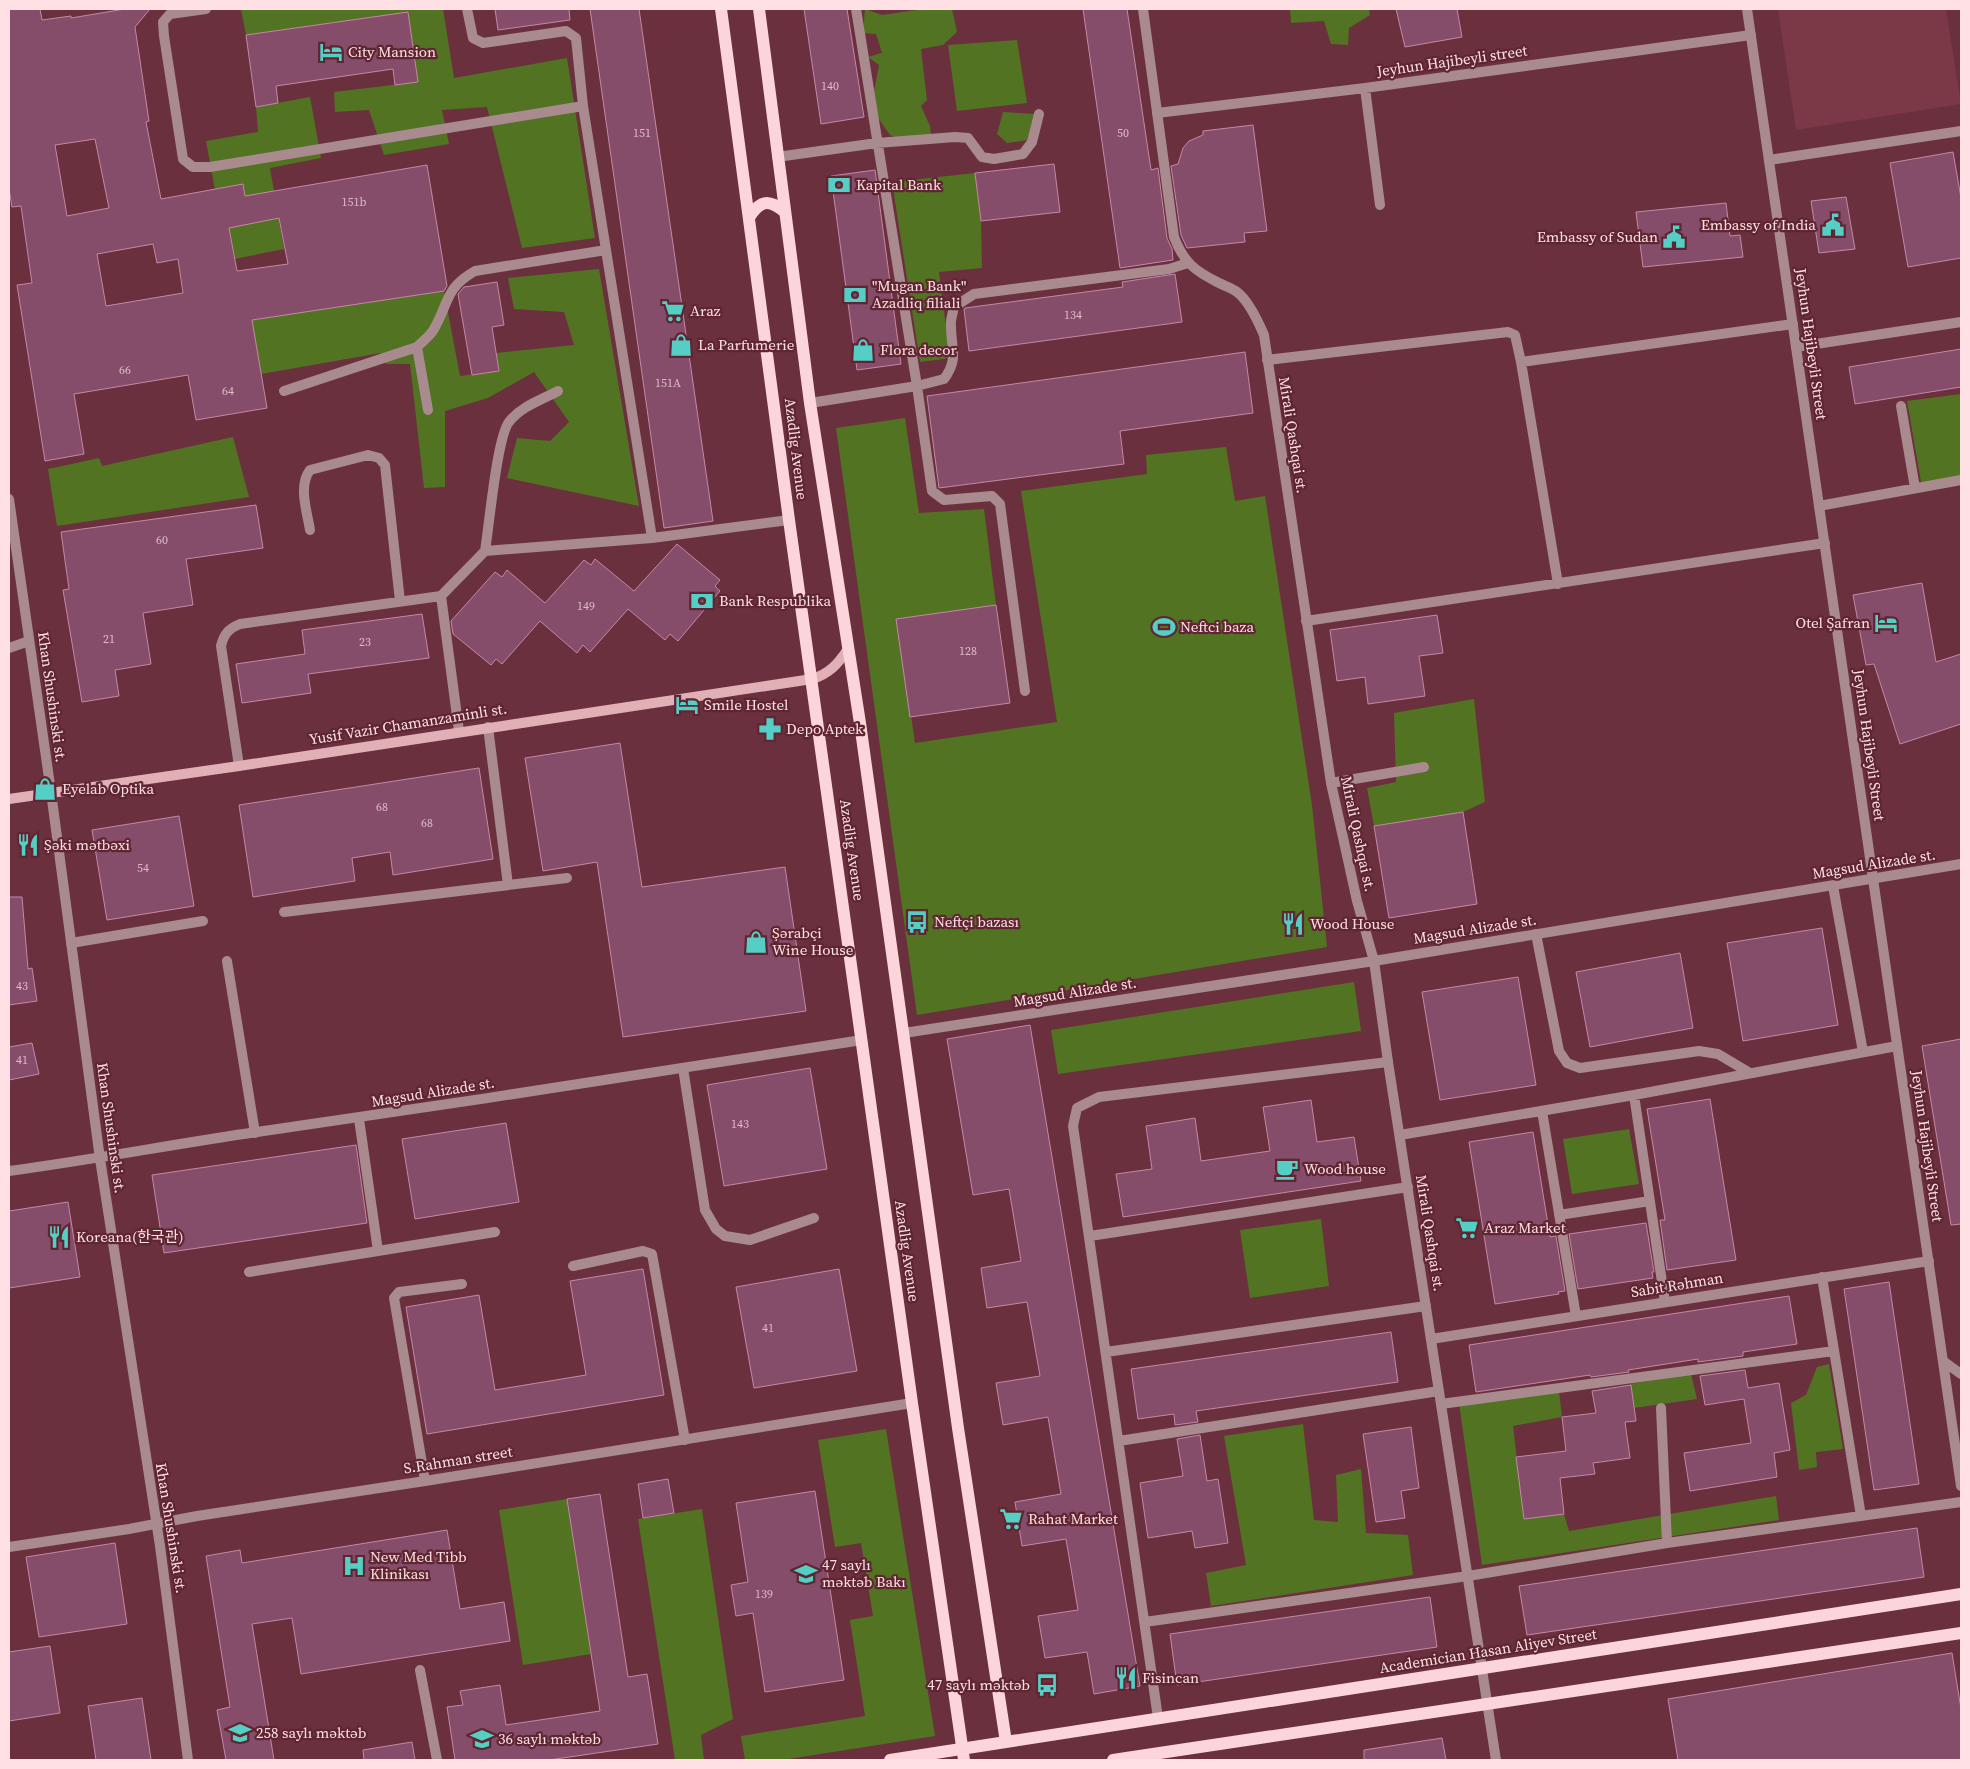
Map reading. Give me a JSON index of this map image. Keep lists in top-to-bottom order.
{
  "streets": {
    "main road": ["Azadlig Avenue", "Yusif Vazir Chamanzaminli st.", "Academician Hasan Aliyev Street"],
    "street": [
      "Jeyhun Hajibeyli street",
      "Jeyhun Hajibeyli Street",
      "Mirali Qashqai st.",
      "Khan Shushinski st.",
      "Magsud Alizade st.",
      "Sabit Rəhman",
      "S.Rahman street"
    ]
  },
  "crossings": [
    ["Jeyhun Hajibeyli street", "Jeyhun Hajibeyli Street"],
    ["Jeyhun Hajibeyli street", "Mirali Qashqai st."],
    ["Jeyhun Hajibeyli Street", "Magsud Alizade st."],
    ["Jeyhun Hajibeyli Street", "Sabit Rəhman"],
    ["Mirali Qashqai st.", "Magsud Alizade st."],
    ["Mirali Qashqai st.", "Sabit Rəhman"],
    ["Mirali Qashqai st.", "Academician Hasan Aliyev Street"],
    ["Azadlig Avenue", "Yusif Vazir Chamanzaminli st."],
    ["Azadlig Avenue", "Magsud Alizade st."],
    ["Azadlig Avenue", "S.Rahman street"],
    ["Azadlig Avenue", "Academician Hasan Aliyev Street"],
    ["Khan Shushinski st.", "Yusif Vazir Chamanzaminli st."],
    ["Khan Shushinski st.", "Magsud Alizade st."],
    ["Khan Shushinski st.", "S.Rahman street"]
  ],
  "places": {
    "hotel": ["City Mansion", "Otel Şafran", "Smile Hostel"],
    "bank": ["Kapital Bank", "\"Mugan Bank\" Azadliq filiali", "Bank Respublika"],
    "public building": ["Embassy of India", "Embassy of Sudan"],
    "supermarket": ["Araz", "Araz Market", "Rahat Market"],
    "shop": [
      "La Parfumerie",
      "Flora decor",
      "Eyelab Optika",
      "Şərabçi Wine House"
    ],
    "sports": ["Neftci baza"],
    "pharmacy": ["Depo Aptek"],
    "restaurant": [
      "Şəki mətbəxi",
      "Wood House",
      "Koreana(한국관)",
      "Fisincan"
    ],
    "bus stop": ["Neftçi bazası", "47 saylı məktəb"],
    "cafe": ["Wood house"],
    "hospital": ["New Med Tibb Klinikası"],
    "school or university": ["47 saylı məktəb Bakı", "258 saylı məktəb", "36 saylı məktəb"]
  },
  "house_numbers": [
    "140",
    "151",
    "50",
    "151b",
    "134",
    "66",
    "151A",
    "64",
    "60",
    "149",
    "21",
    "23",
    "128",
    "68",
    "68",
    "54",
    "43",
    "41",
    "143",
    "41",
    "139"
  ]
}
